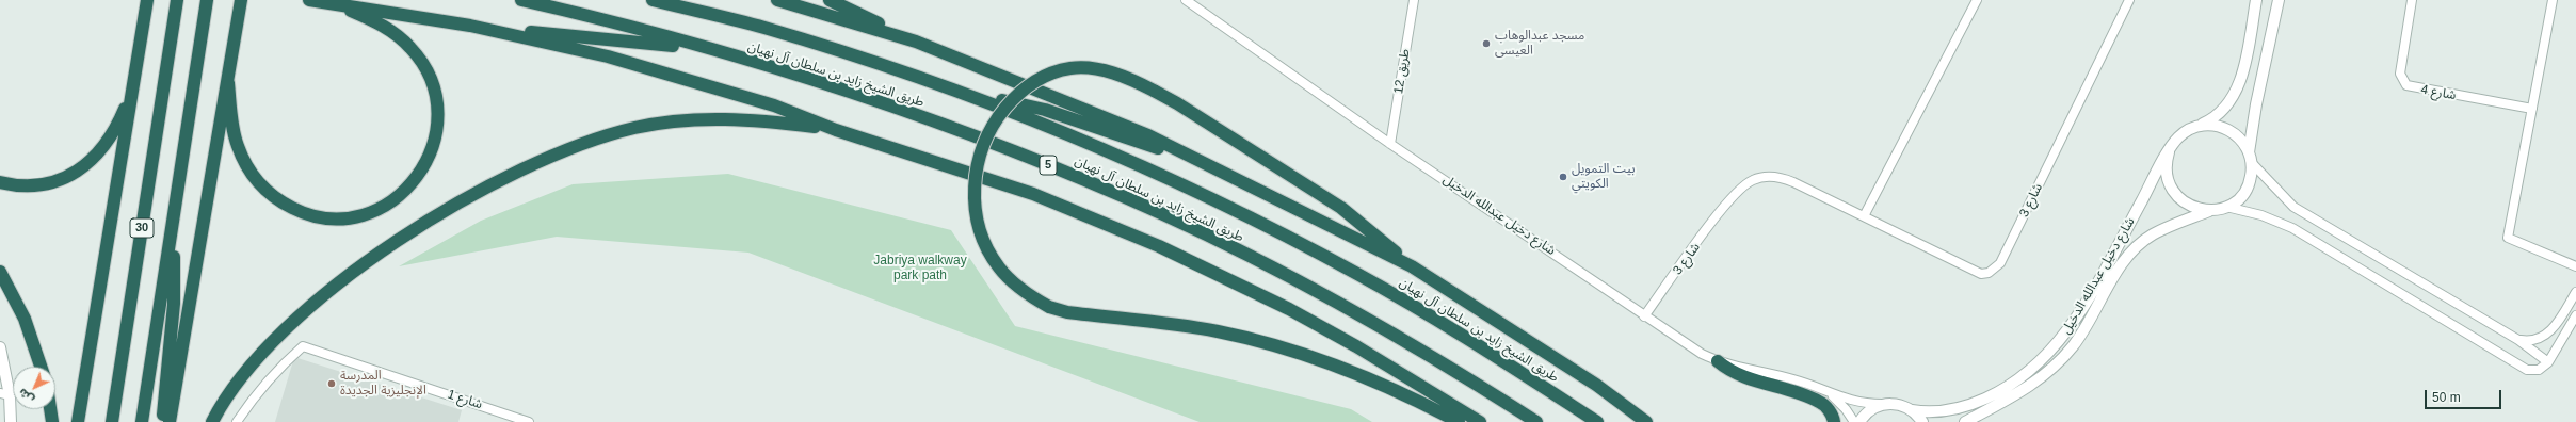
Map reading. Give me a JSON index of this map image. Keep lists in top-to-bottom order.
{
  "streets": {
    "highway": ["طريق الشيخ زايد بن سلطان آل نهيان", "5", "30"],
    "street": [
      "طريق 12",
      "شارع 4",
      "شارع 3",
      "شارع دخيل عبدالله الدخيل",
      "شارع 1"
    ]
  },
  "crossings": [
    ["طريق 12", "شارع دخيل عبدالله الدخيل"],
    ["شارع 3", "شارع دخيل عبدالله الدخيل"]
  ],
  "parks": ["Jabriya walkway park path"],
  "places": ["مسجد عبدالوهاب العيسى", "بيت التمويل الكويتي", "المدرسة الإنجليزية الجديدة"],
  "scale_bar": "50 m",
  "north": "bottom left"
}
